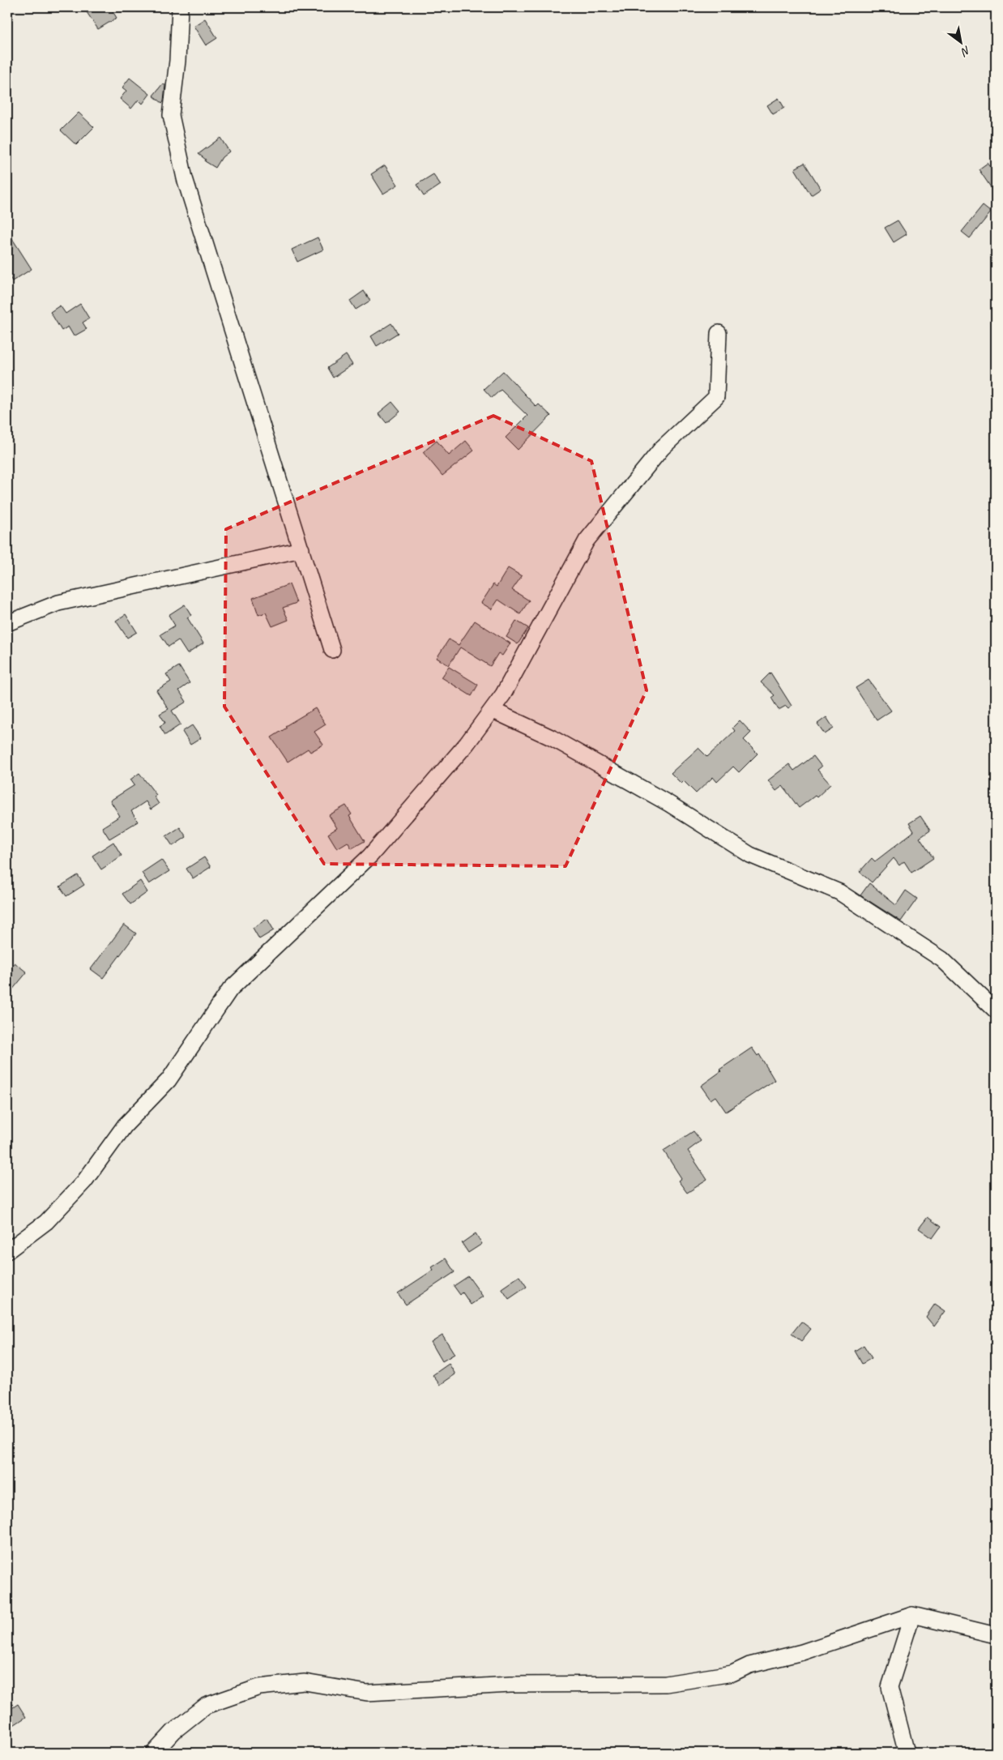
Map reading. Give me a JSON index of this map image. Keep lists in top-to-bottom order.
{
  "north": "bottom right"
}
